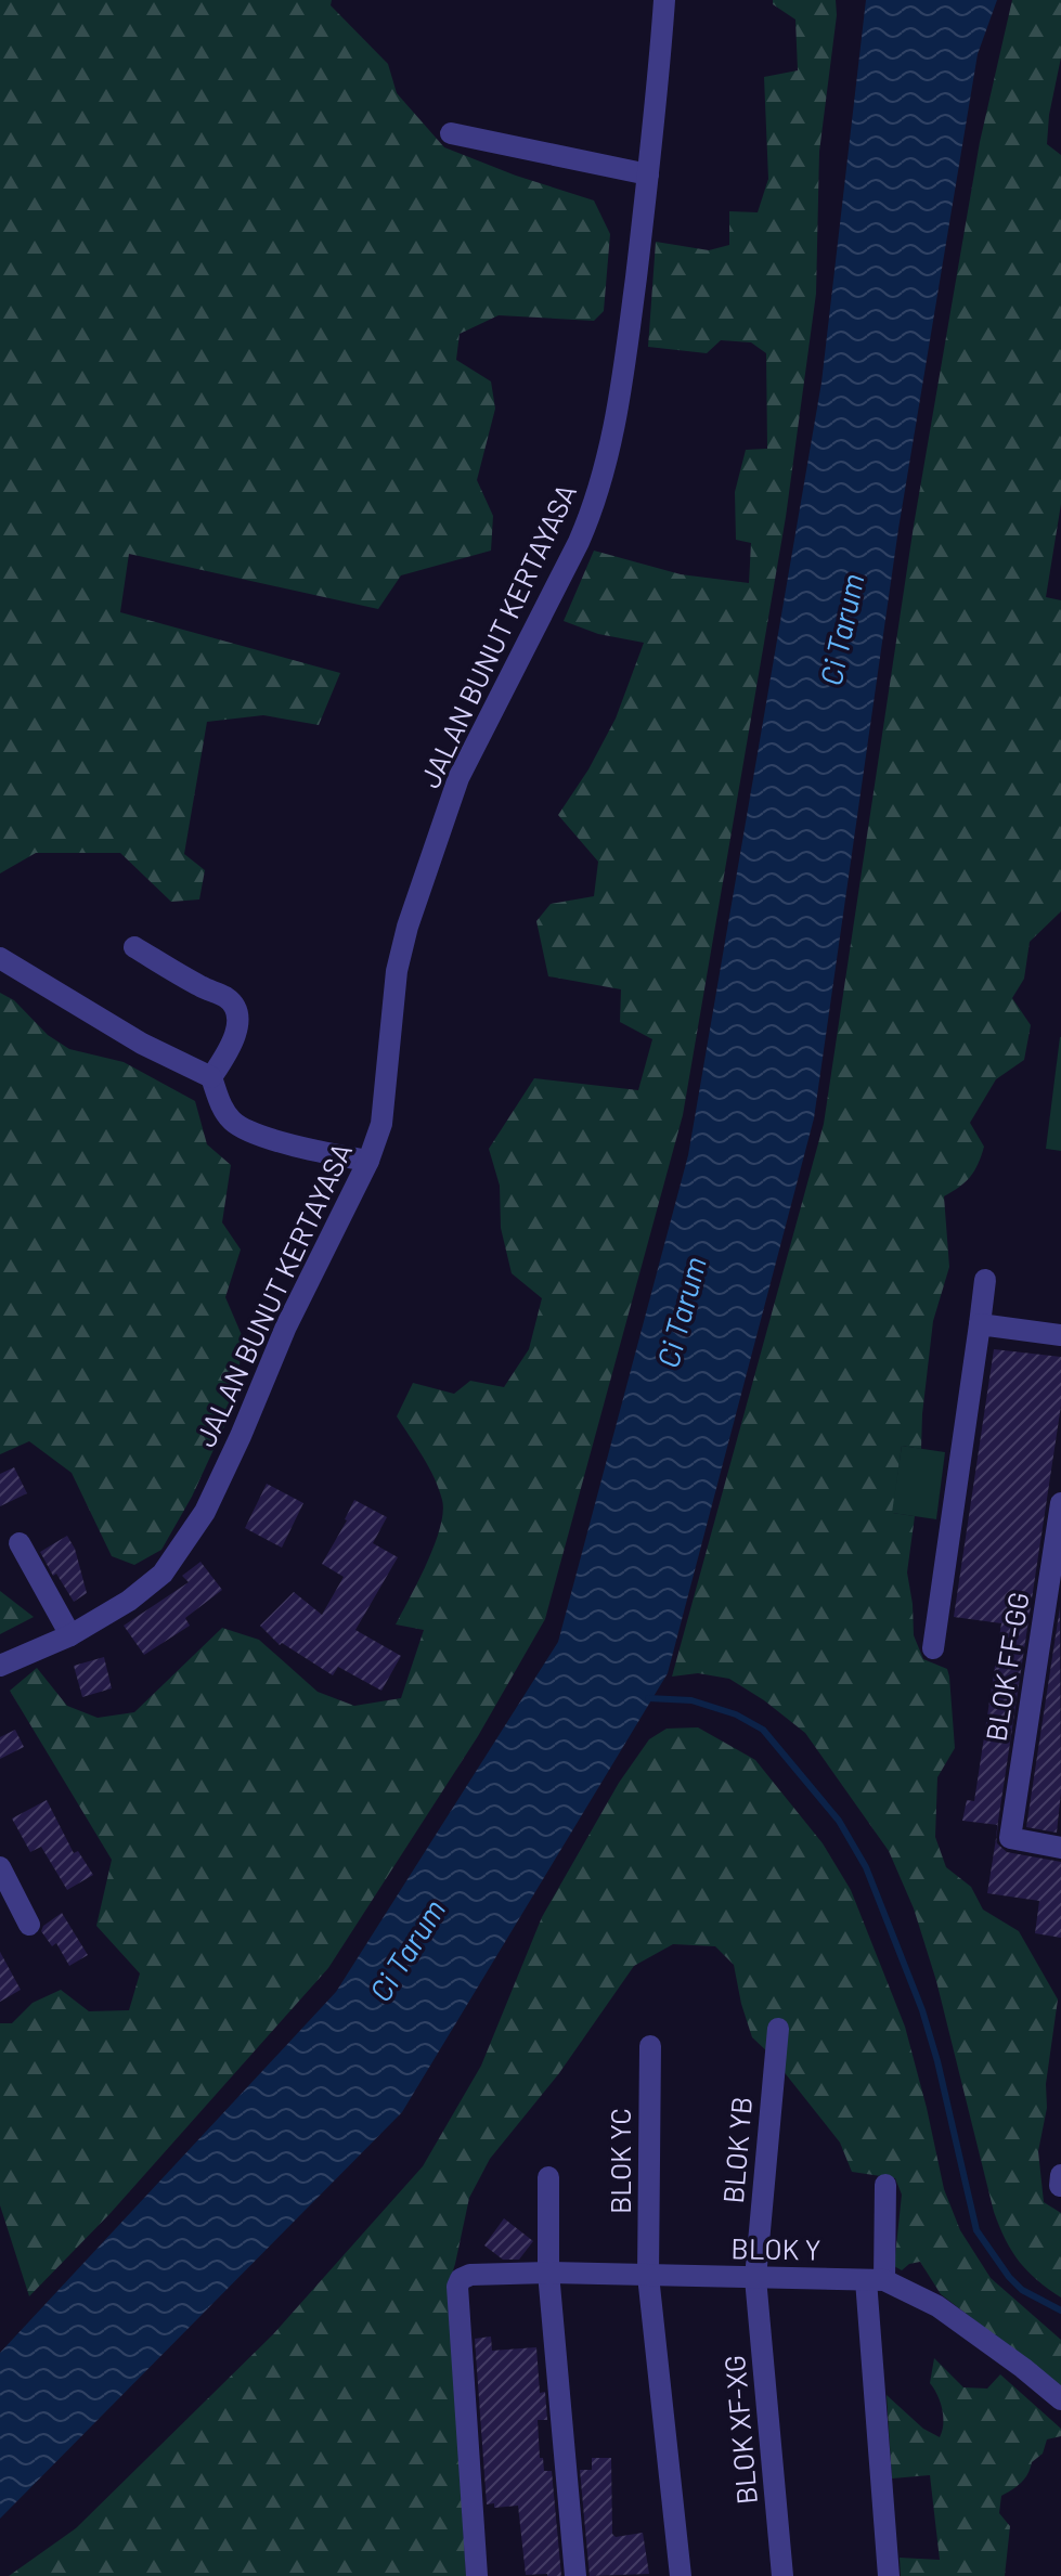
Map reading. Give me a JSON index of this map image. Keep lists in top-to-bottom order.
{
  "streets": {
    "street": [
      "JALAN BUNUT KERTAYASA",
      "BLOK FF-GG",
      "BLOK YB",
      "BLOK YC",
      "BLOK Y",
      "BLOK XF-XG"
    ]
  },
  "crossings": [
    ["BLOK YB", "BLOK Y"],
    ["BLOK YB", "BLOK XF-XG"],
    ["BLOK YC", "BLOK Y"],
    ["BLOK Y", "BLOK XF-XG"]
  ],
  "water": ["Ci Tarum"]
}
